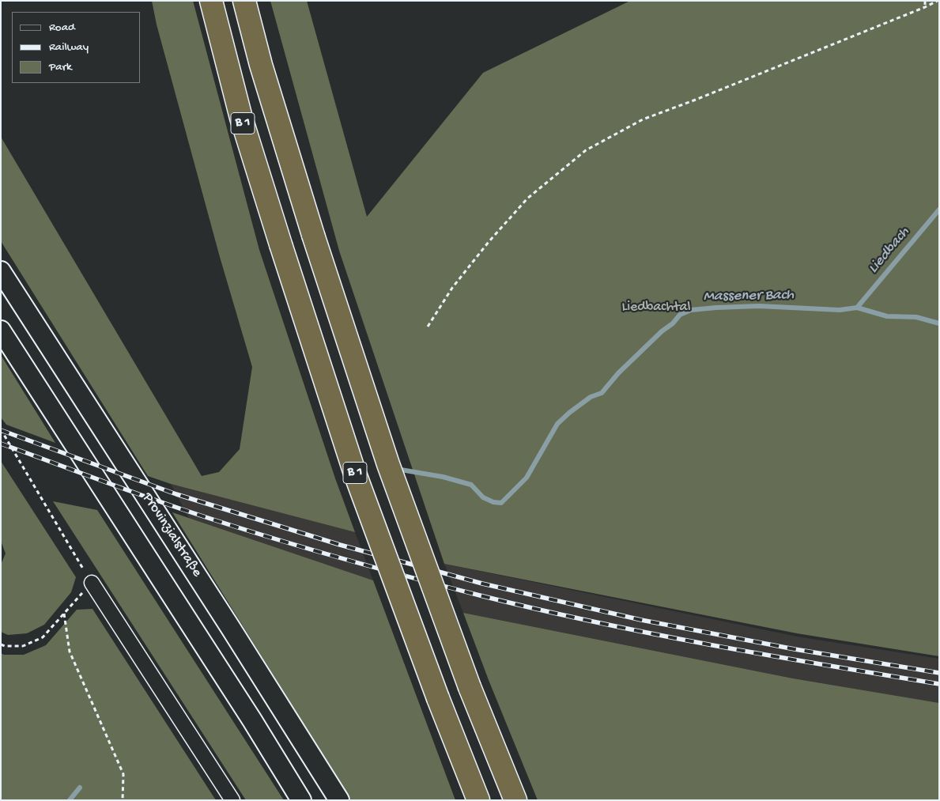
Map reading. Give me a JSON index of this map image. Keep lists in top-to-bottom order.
{
  "streets": {
    "highway": ["B 1"],
    "main road": ["Provinzialstraße"]
  },
  "water": ["Liedbach", "Massener Bach"],
  "parks": ["Liedbachtal"],
  "legend": ["Road", "Railway", "Park"]
}
